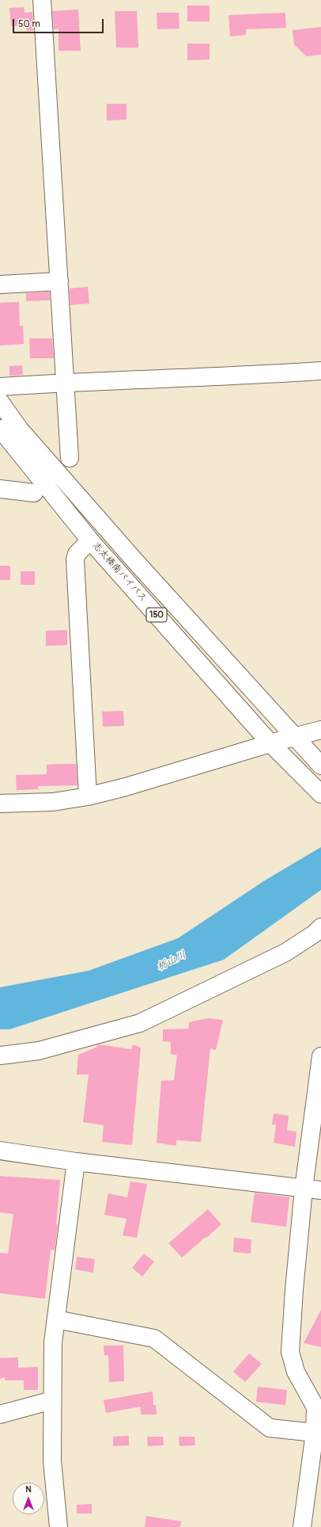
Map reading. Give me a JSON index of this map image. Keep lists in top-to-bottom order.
{
  "streets": {
    "main road": ["志太榛南バイパス", "150"]
  },
  "water": ["栃山川"],
  "scale_bar": "50 m",
  "north": "top"
}
